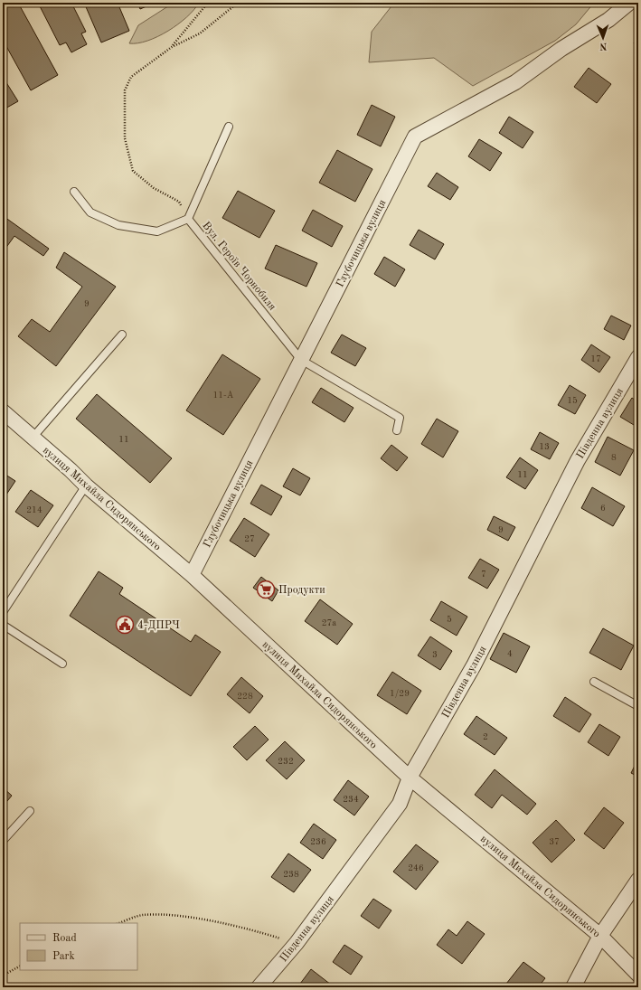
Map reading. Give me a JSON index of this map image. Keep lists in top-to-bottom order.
{
  "streets": {
    "street": ["Глубочицька вулиця", "Південна вулиця", "вулиця Михайла Сидорянського"],
    "lane": ["Вул. Героїв Чорнобиля"]
  },
  "crossings": [
    ["Глубочицька вулиця", "Вул. Героїв Чорнобиля"],
    ["Глубочицька вулиця", "вулиця Михайла Сидорянського"],
    ["Південна вулиця", "вулиця Михайла Сидорянського"]
  ],
  "places": {
    "supermarket": ["Продукти"],
    "public building": ["4-ДПРЧ"]
  },
  "house_numbers": [
    "9",
    "17",
    "11-А",
    "15",
    "11",
    "13",
    "8",
    "11",
    "6",
    "214",
    "9",
    "27",
    "7",
    "5",
    "27а",
    "4",
    "3",
    "1/29",
    "228",
    "2",
    "232",
    "234",
    "236",
    "37",
    "246",
    "238"
  ],
  "legend": ["Road", "Park"],
  "north": "bottom"
}
